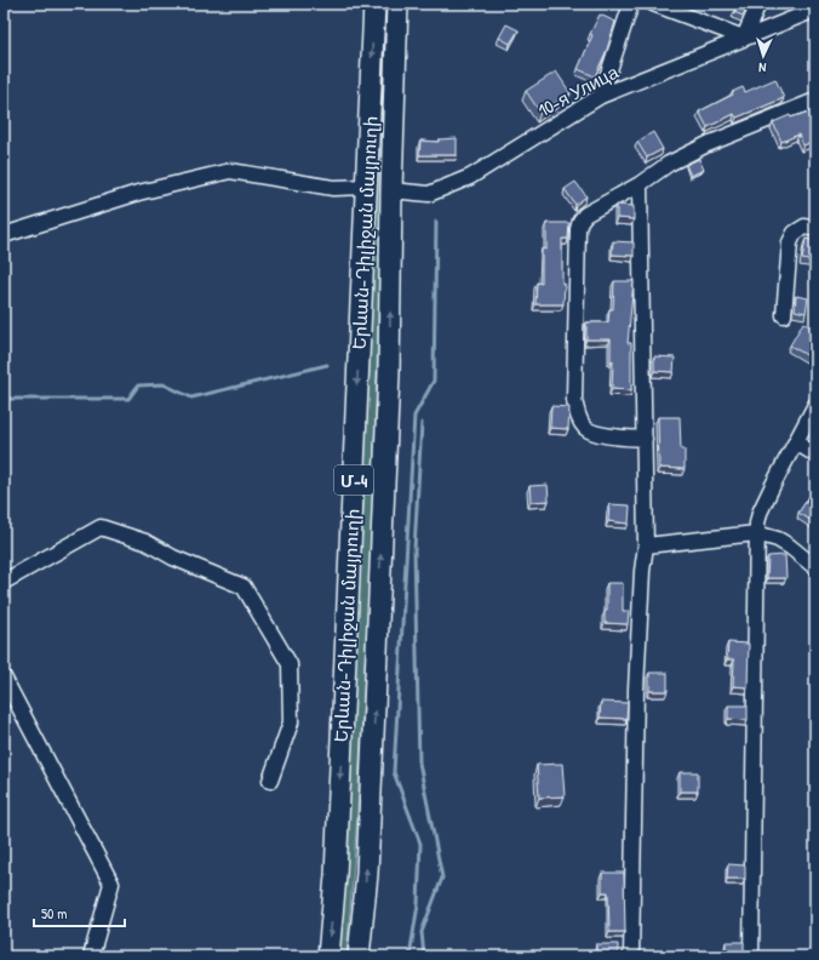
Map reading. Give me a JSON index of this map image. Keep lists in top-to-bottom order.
{
  "streets": {
    "highway": ["Երևան-Դիլիջան մայրուղի", "Մ-4"],
    "street": ["10-я Улица"]
  },
  "crossings": [
    ["10-я Улица", "Երևան-Դիլիջան մայրուղի"]
  ],
  "scale_bar": "50 m",
  "north": "bottom"
}
